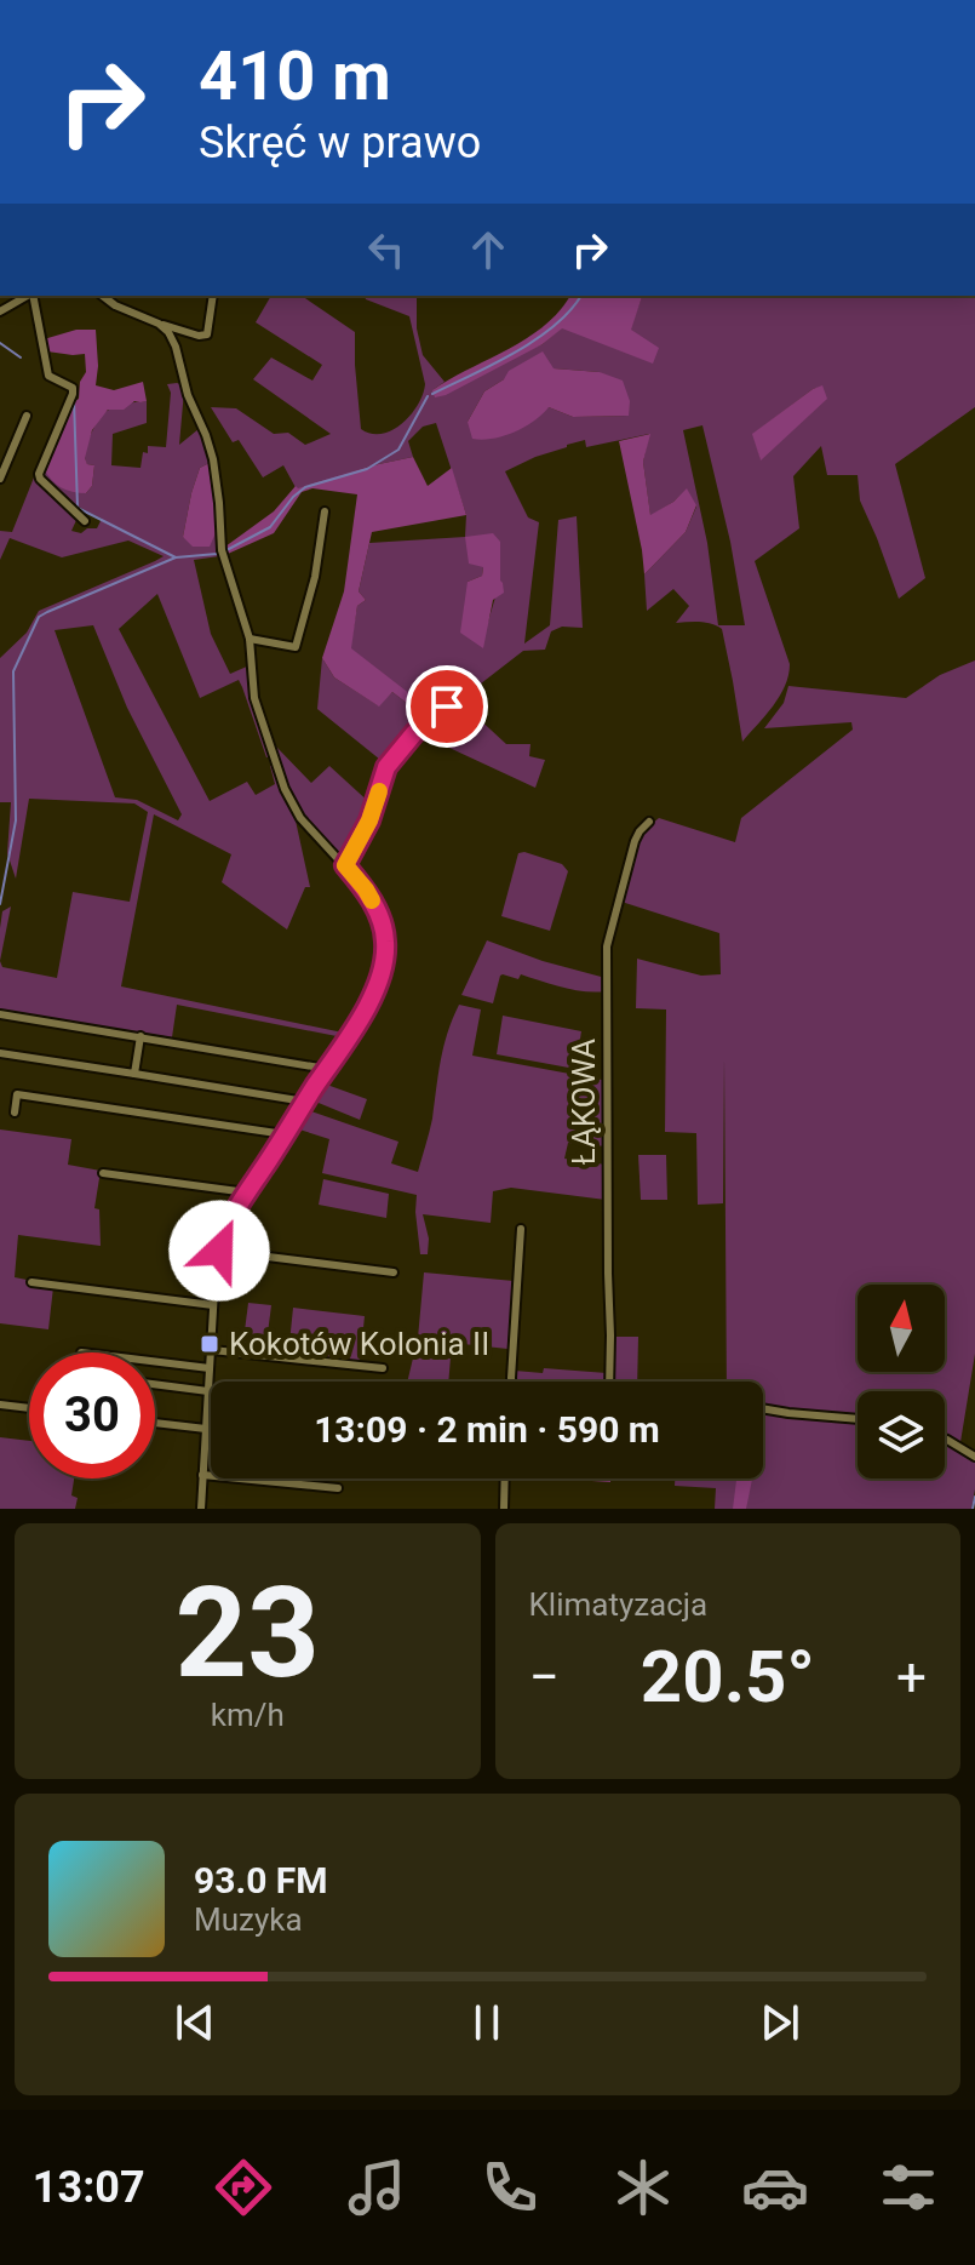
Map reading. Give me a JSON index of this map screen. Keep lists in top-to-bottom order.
{
  "streets": {
    "street": ["ŁĄKOWA"]
  },
  "places": {
    "transit": ["Kokotów Kolonia II"]
  },
  "north": "top",
  "page": {
    "turn": ["410 m", "Skręć w prawo"],
    "limit": "30",
    "trip": "13:09 · 2 min · 590 m",
    "tile": [
      ["23", "km/h"],
      "Klimatyzacja"
    ],
    "heat": ["−", "20.5°", "+"],
    "song": ["93.0 FM", "Muzyka"],
    "tabs": "13:07"
  }
}
